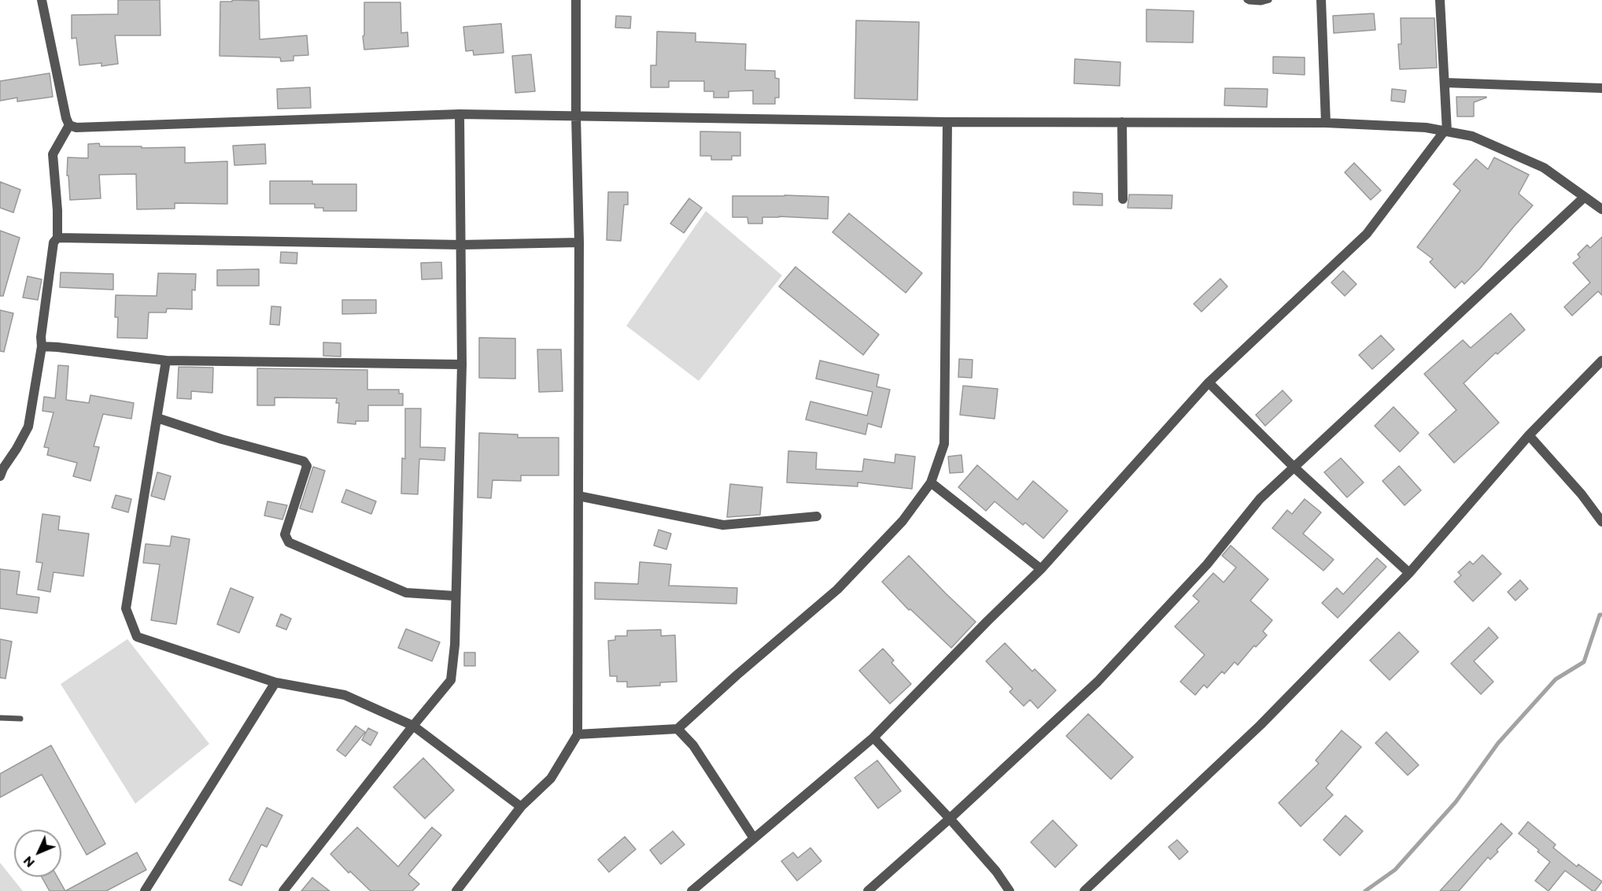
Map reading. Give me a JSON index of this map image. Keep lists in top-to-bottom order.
{
  "north": "bottom left"
}
